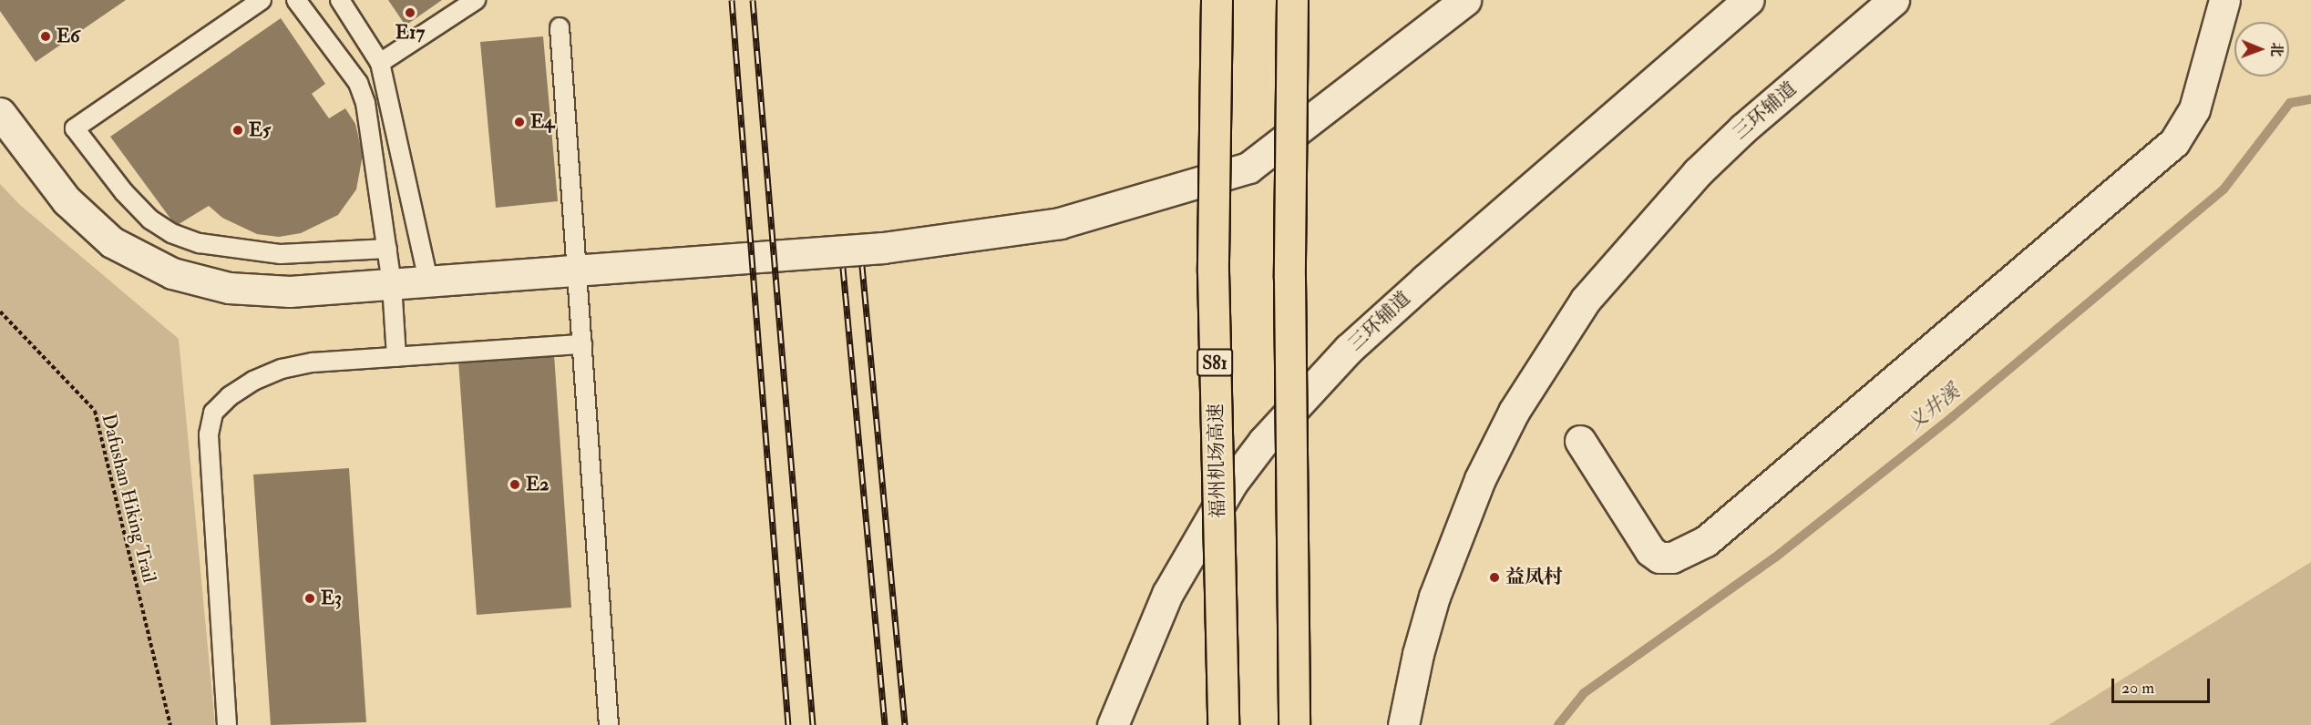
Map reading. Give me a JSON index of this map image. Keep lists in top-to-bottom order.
{
  "streets": {
    "highway": ["S81", "福州机场高速"],
    "street": ["三环辅道"],
    "path": ["Dafushan Hiking Trail"]
  },
  "water": ["义井溪"],
  "places": [
    "E17",
    "E6",
    "E4",
    "E5",
    "E2",
    "益凤村",
    "E3"
  ],
  "scale_bar": "20 m",
  "north": "right"
}
